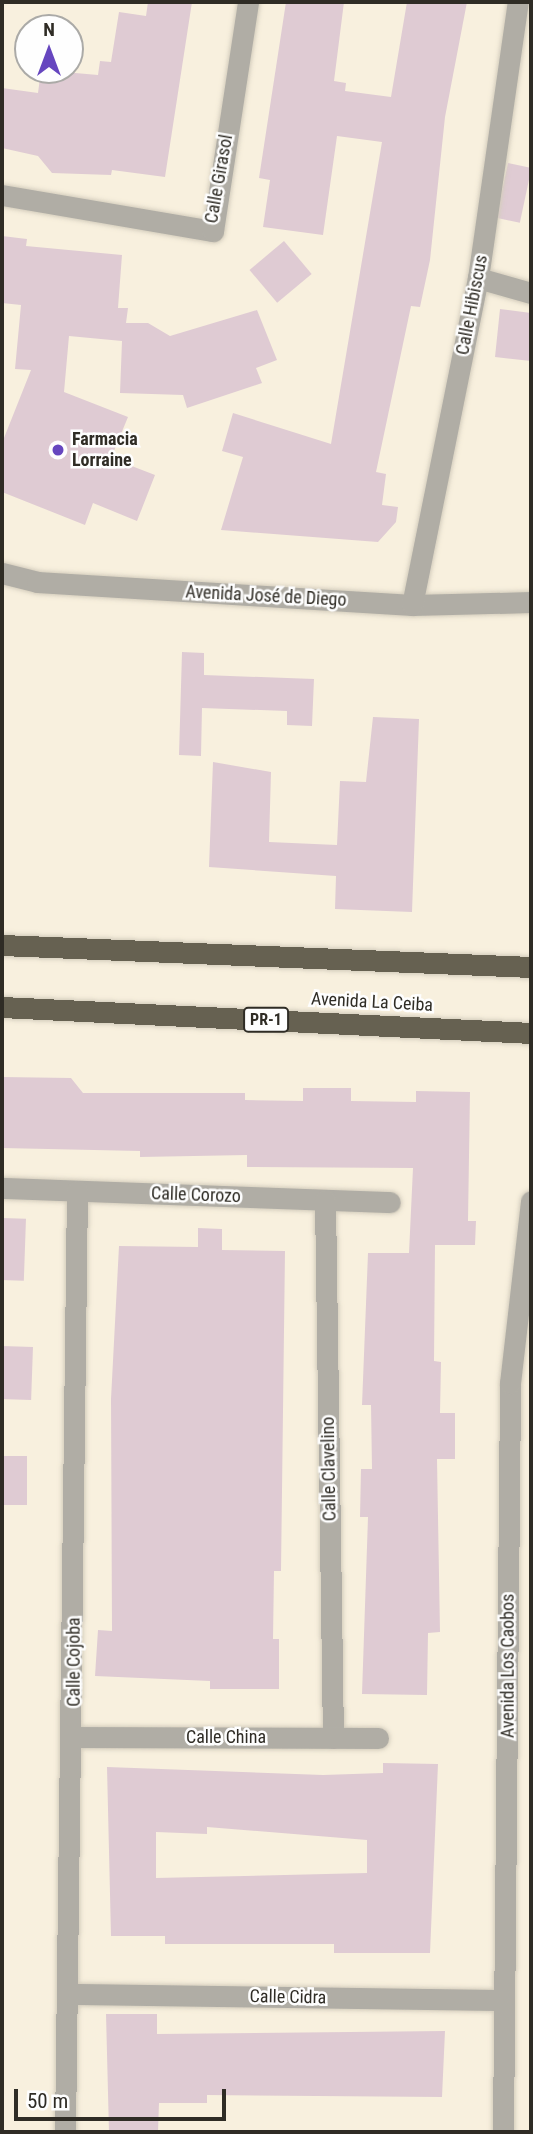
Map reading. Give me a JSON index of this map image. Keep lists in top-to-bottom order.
{
  "streets": {
    "highway": ["Avenida La Ceiba", "PR-1"],
    "street": [
      "Calle Girasol",
      "Calle Hibiscus",
      "Avenida José de Diego",
      "Calle Corozo",
      "Calle Clavelino",
      "Calle Cojoba",
      "Avenida Los Caobos",
      "Calle China",
      "Calle Cidra"
    ]
  },
  "crossings": [
    ["Calle Hibiscus", "Avenida José de Diego"],
    ["Calle Corozo", "Calle Clavelino"],
    ["Calle Corozo", "Calle Cojoba"],
    ["Calle Clavelino", "Calle China"],
    ["Calle Cojoba", "Calle China"],
    ["Calle Cojoba", "Calle Cidra"],
    ["Avenida Los Caobos", "Calle Cidra"]
  ],
  "places": ["Farmacia Lorraine"],
  "scale_bar": "50 m",
  "north": "top"
}
